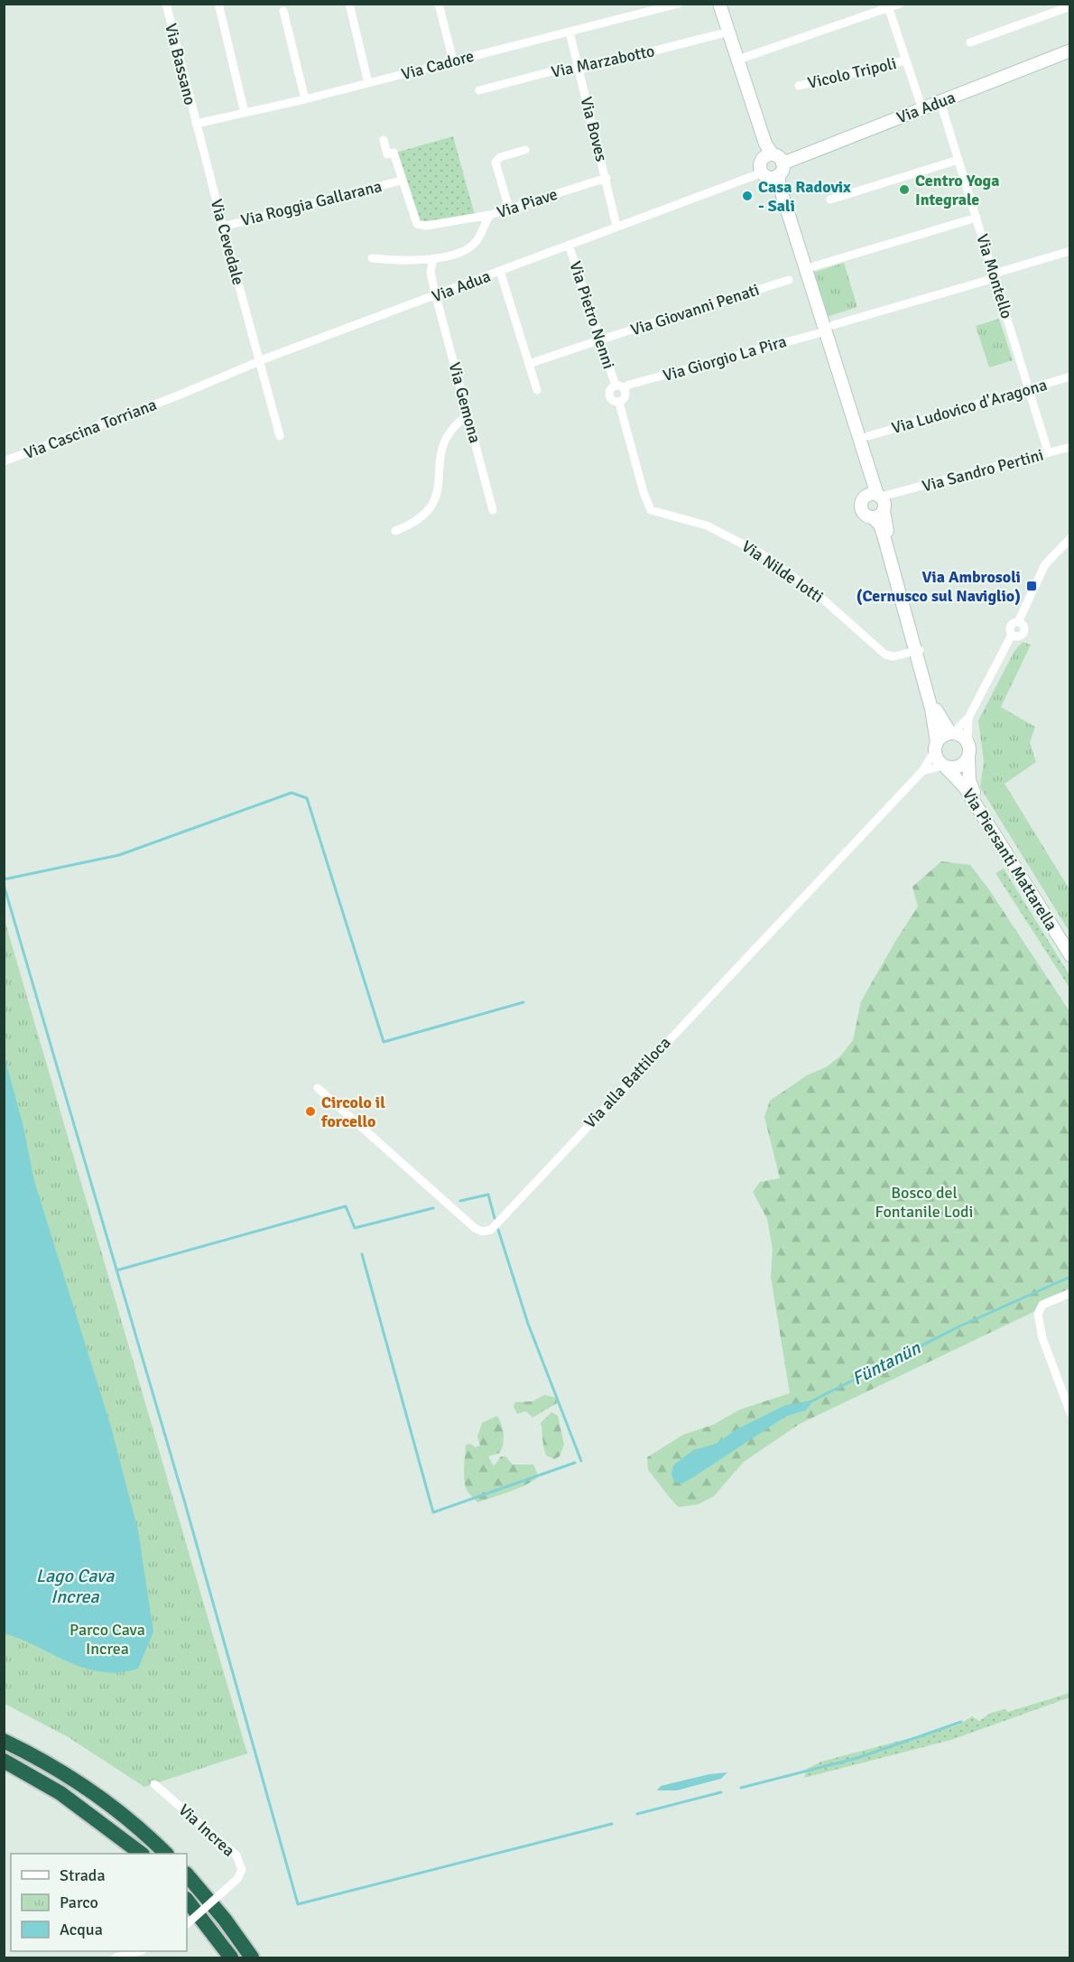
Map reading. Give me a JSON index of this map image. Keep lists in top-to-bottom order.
{
  "streets": {
    "street": [
      "Via Marzabotto",
      "Via Bassano",
      "Via Cadore",
      "Vicolo Tripoli",
      "Via Adua",
      "Via Boves",
      "Via Roggia Gallarana",
      "Via Piave",
      "Via Cevedale",
      "Via Montello",
      "Via Giovanni Penati",
      "Via Pietro Nenni",
      "Via Giorgio La Pira",
      "Via Gemona",
      "Via Ludovico d'Aragona",
      "Via Cascina Torriana",
      "Via Sandro Pertini",
      "Via Nilde Iotti",
      "Via Piersanti Mattarella",
      "Via alla Battiloca",
      "Via Increa"
    ]
  },
  "crossings": [
    ["Via Marzabotto", "Via Boves"],
    ["Via Bassano", "Via Cadore"],
    ["Via Bassano", "Via Cevedale"],
    ["Via Cadore", "Via Boves"],
    ["Via Cadore", "Via Cevedale"],
    ["Via Adua", "Via Boves"],
    ["Via Adua", "Via Cevedale"],
    ["Via Adua", "Via Montello"],
    ["Via Adua", "Via Pietro Nenni"],
    ["Via Adua", "Via Gemona"],
    ["Via Adua", "Via Cascina Torriana"],
    ["Via Boves", "Via Piave"],
    ["Via Roggia Gallarana", "Via Cevedale"],
    ["Via Montello", "Via Giorgio La Pira"],
    ["Via Montello", "Via Ludovico d'Aragona"],
    ["Via Montello", "Via Sandro Pertini"],
    ["Via Giovanni Penati", "Via Pietro Nenni"],
    ["Via Pietro Nenni", "Via Giorgio La Pira"],
    ["Via Pietro Nenni", "Via Nilde Iotti"],
    ["Via Giorgio La Pira", "Via Nilde Iotti"],
    ["Via Piersanti Mattarella", "Via alla Battiloca"]
  ],
  "water": ["Füntanün", "Lago Cava Increa"],
  "parks": ["Bosco del Fontanile Lodi", "Parco Cava Increa"],
  "places": {
    "other": ["Centro Yoga Integrale", "Casa Radovix - Sali", "Circolo il forcello"],
    "transit": ["Via Ambrosoli (Cernusco sul Naviglio)"]
  },
  "legend": ["Strada", "Parco", "Acqua"]
}
